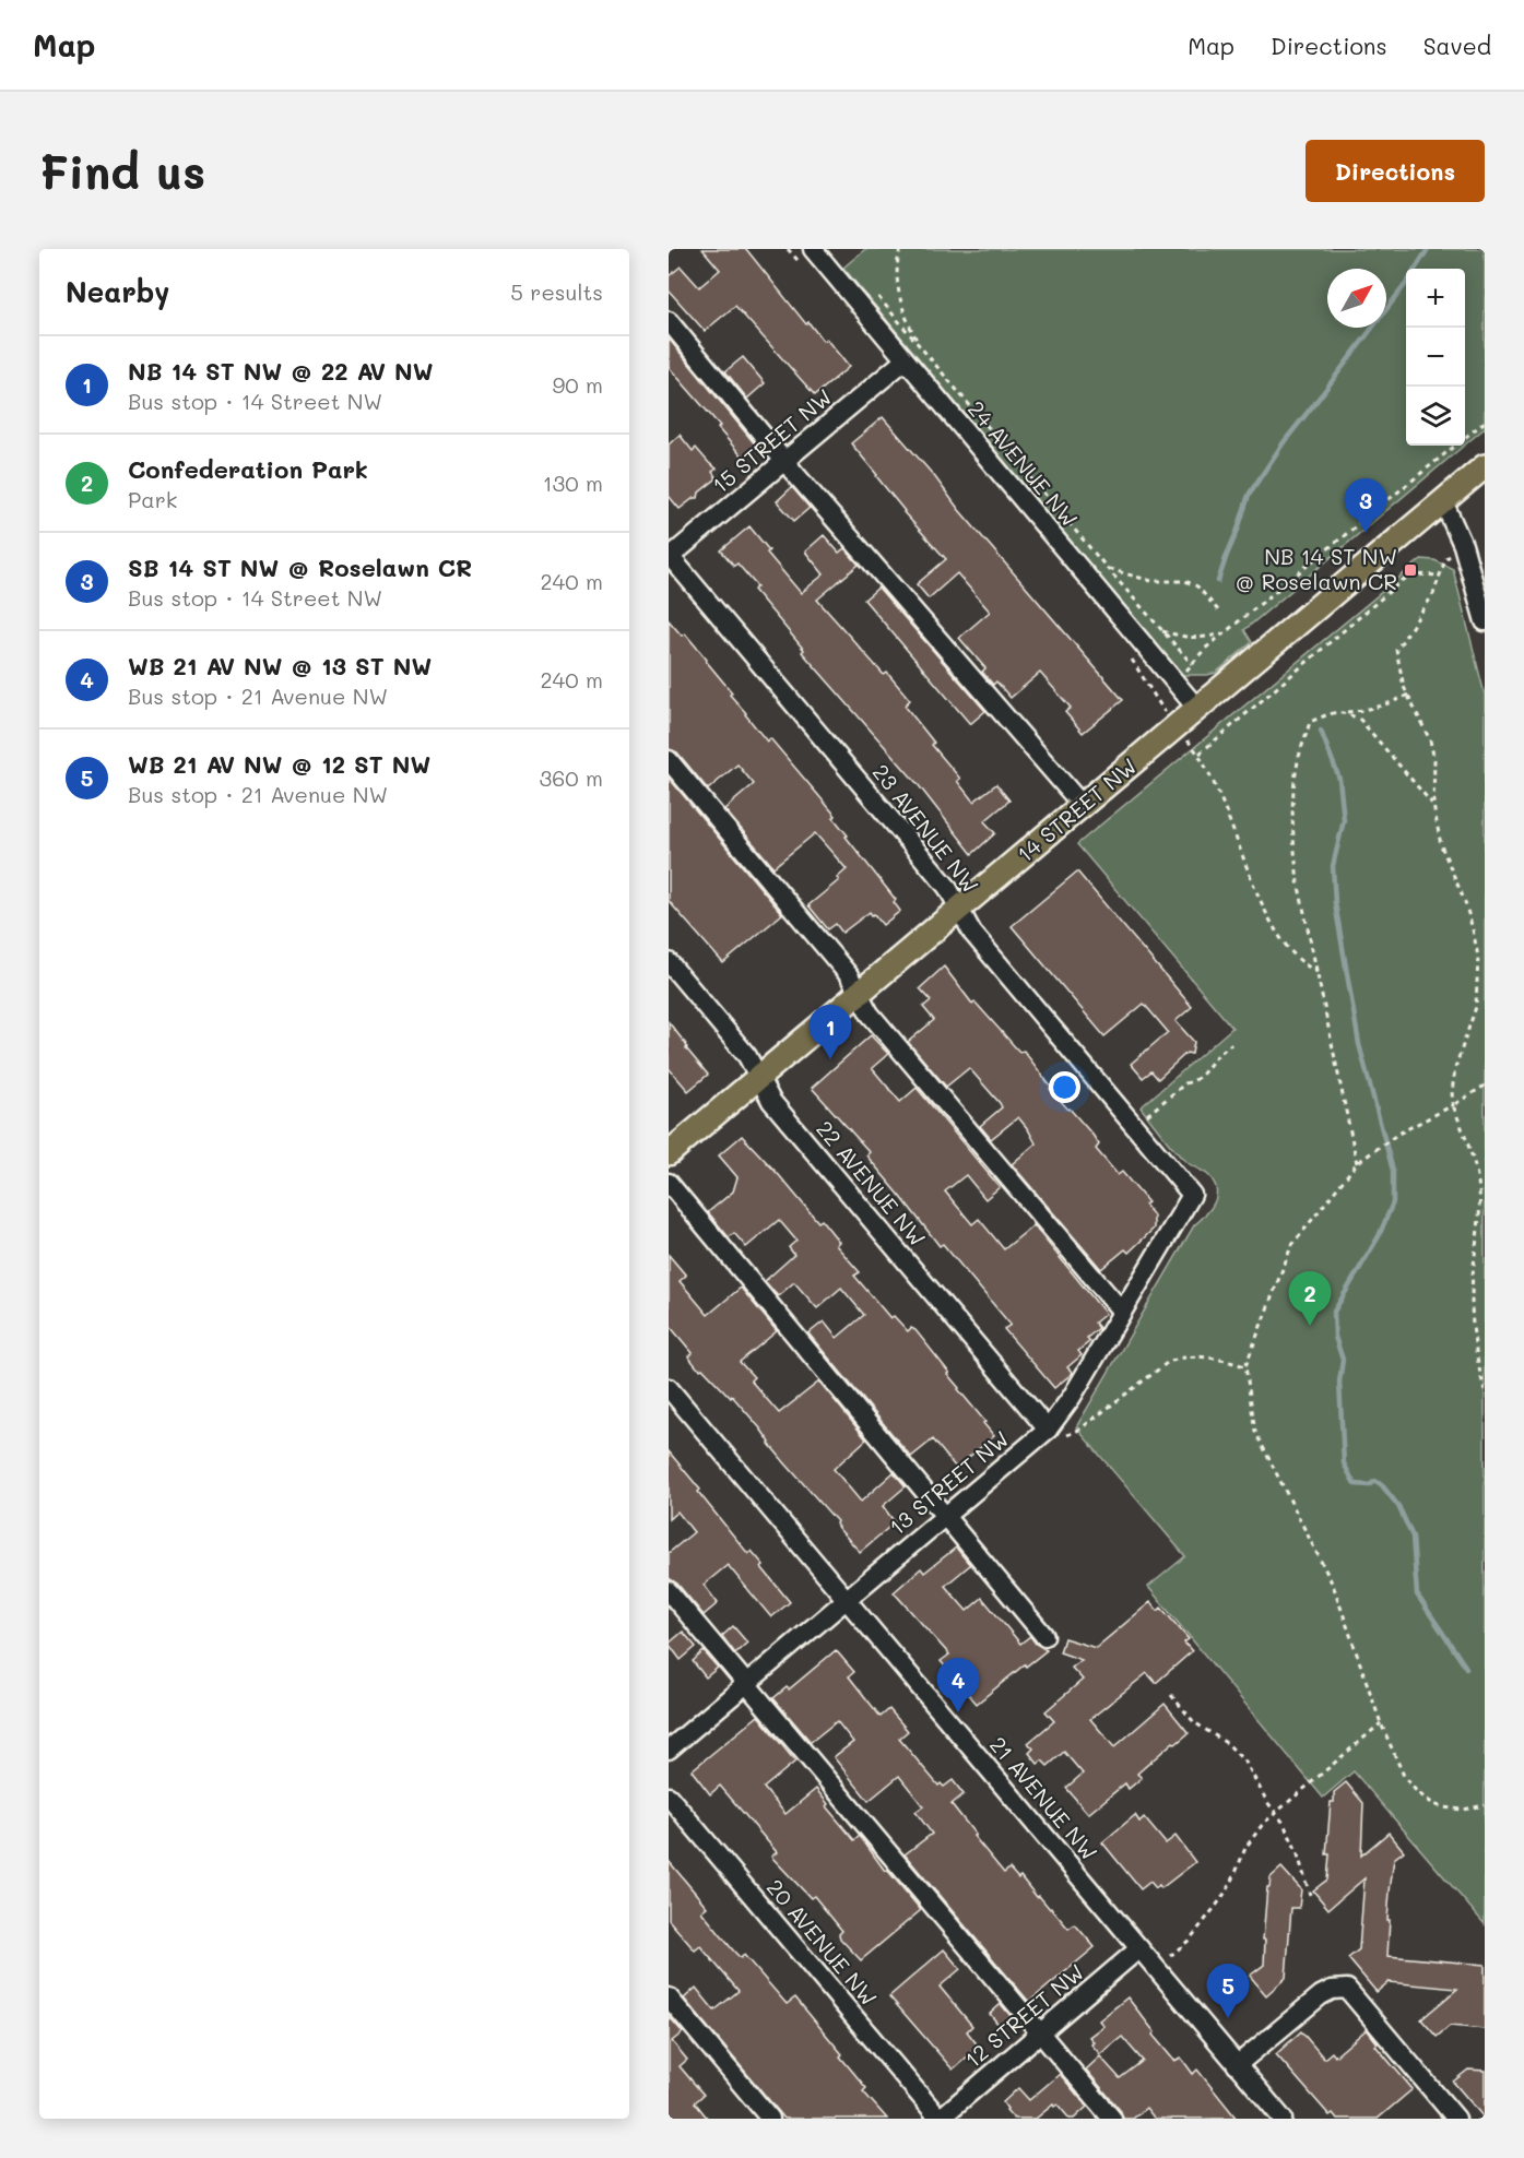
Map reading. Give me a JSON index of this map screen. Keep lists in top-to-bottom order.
{
  "streets": {
    "main road": ["14 STREET NW"],
    "street": [
      "15 STREET NW",
      "24 AVENUE NW",
      "23 AVENUE NW",
      "22 AVENUE NW",
      "13 STREET NW",
      "21 AVENUE NW",
      "20 AVENUE NW",
      "12 STREET NW"
    ]
  },
  "crossings": [
    ["15 STREET NW", "24 AVENUE NW"],
    ["15 STREET NW", "23 AVENUE NW"],
    ["24 AVENUE NW", "14 STREET NW"],
    ["14 STREET NW", "23 AVENUE NW"],
    ["14 STREET NW", "22 AVENUE NW"],
    ["23 AVENUE NW", "13 STREET NW"],
    ["22 AVENUE NW", "13 STREET NW"],
    ["13 STREET NW", "21 AVENUE NW"],
    ["21 AVENUE NW", "12 STREET NW"],
    ["20 AVENUE NW", "12 STREET NW"]
  ],
  "places": {
    "transit": ["NB 14 ST NW @ Roselawn CR"]
  },
  "north": "top right",
  "page": {
    "header": "Map",
    "nav": ["Map", "Directions", "Saved"],
    "buttons": "Directions",
    "title": "Find us",
    "heading": ["Nearby", "5 results"],
    "map_buttons": ["+", "−"],
    "list": [
      {
        "mark": "1",
        "name": "NB 14 ST NW @ 22 AV NW",
        "note": "Bus stop · 14 Street NW",
        "value": "90 m"
      },
      {
        "mark": "2",
        "name": "Confederation Park",
        "note": "Park",
        "value": "130 m"
      },
      {
        "mark": "3",
        "name": "SB 14 ST NW @ Roselawn CR",
        "note": "Bus stop · 14 Street NW",
        "value": "240 m"
      },
      {
        "mark": "4",
        "name": "WB 21 AV NW @ 13 ST NW",
        "note": "Bus stop · 21 Avenue NW",
        "value": "240 m"
      },
      {
        "mark": "5",
        "name": "WB 21 AV NW @ 12 ST NW",
        "note": "Bus stop · 21 Avenue NW",
        "value": "360 m"
      }
    ],
    "pins": [
      "3",
      "1",
      "2",
      "4",
      "5"
    ]
  }
}
